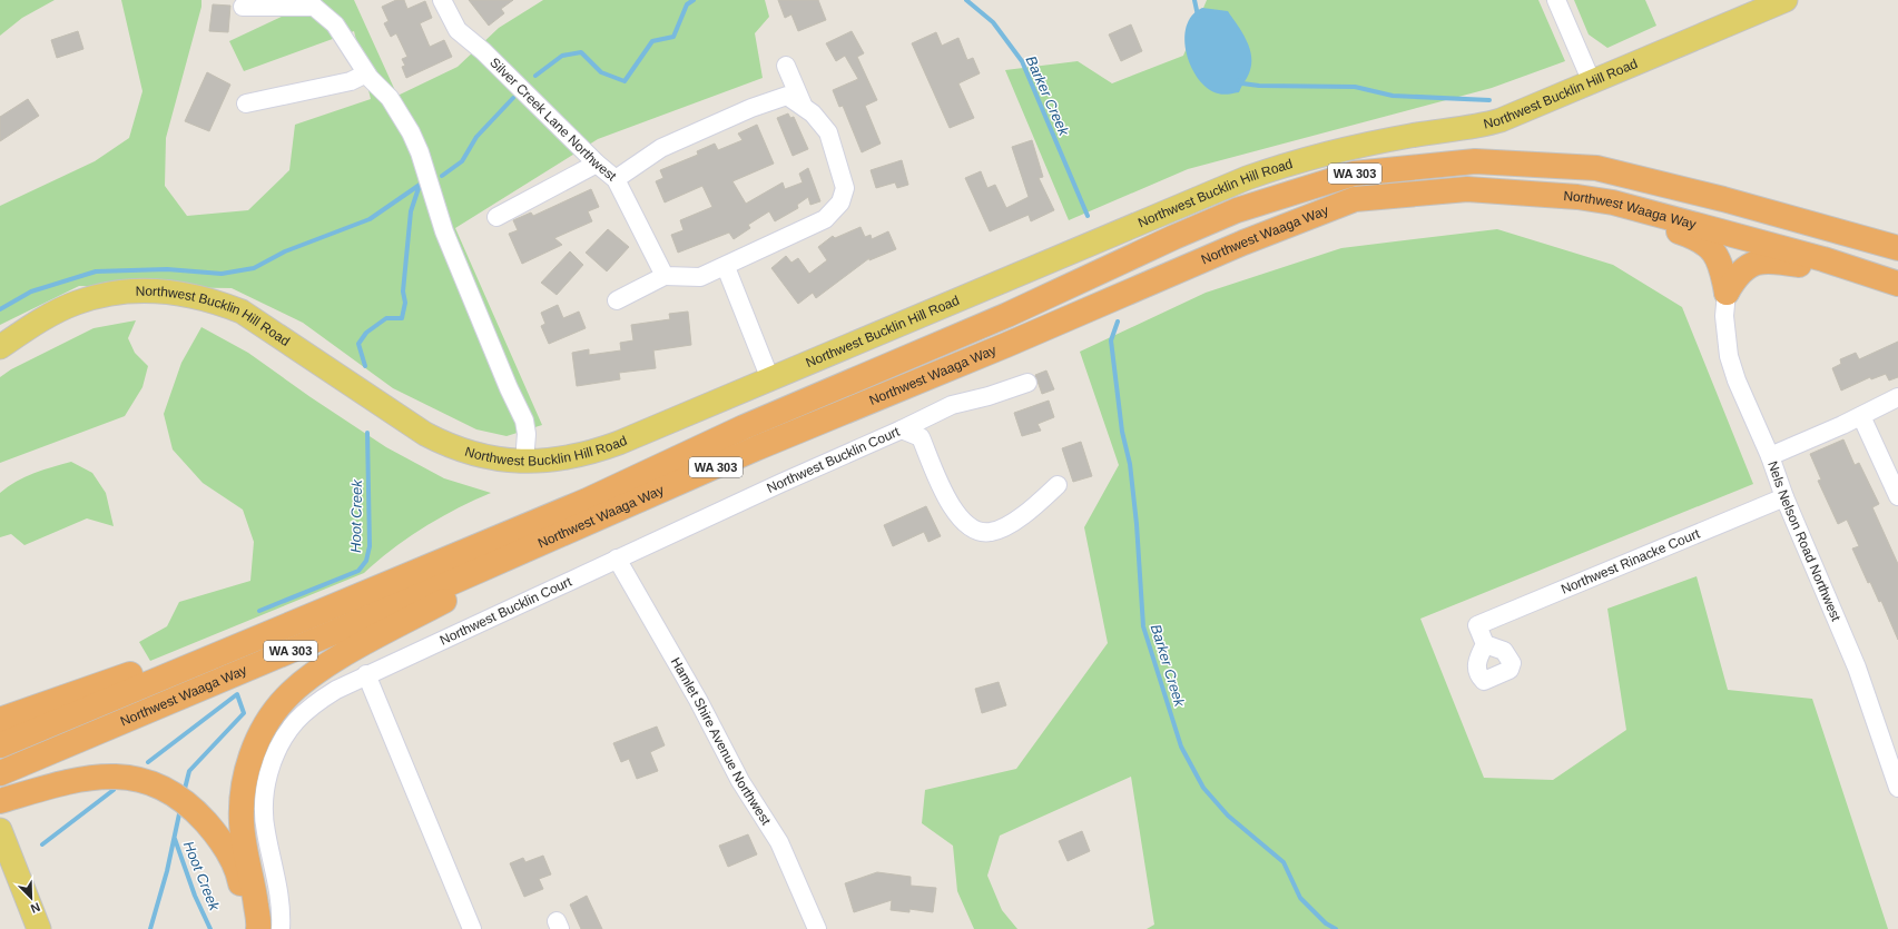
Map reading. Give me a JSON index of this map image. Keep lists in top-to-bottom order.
{
  "streets": {
    "highway": ["WA 303", "Northwest Waaga Way"],
    "main road": ["Northwest Bucklin Hill Road"],
    "street": [
      "Silver Creek Lane Northwest",
      "Northwest Bucklin Court",
      "Nels Nelson Road Northwest",
      "Northwest Rinacke Court",
      "Hamlet Shire Avenue Northwest"
    ]
  },
  "crossings": [
    ["Northwest Bucklin Court", "Hamlet Shire Avenue Northwest"],
    ["Nels Nelson Road Northwest", "Northwest Rinacke Court"]
  ],
  "water": ["Barker Creek", "Hoot Creek"],
  "north": "bottom right"
}
